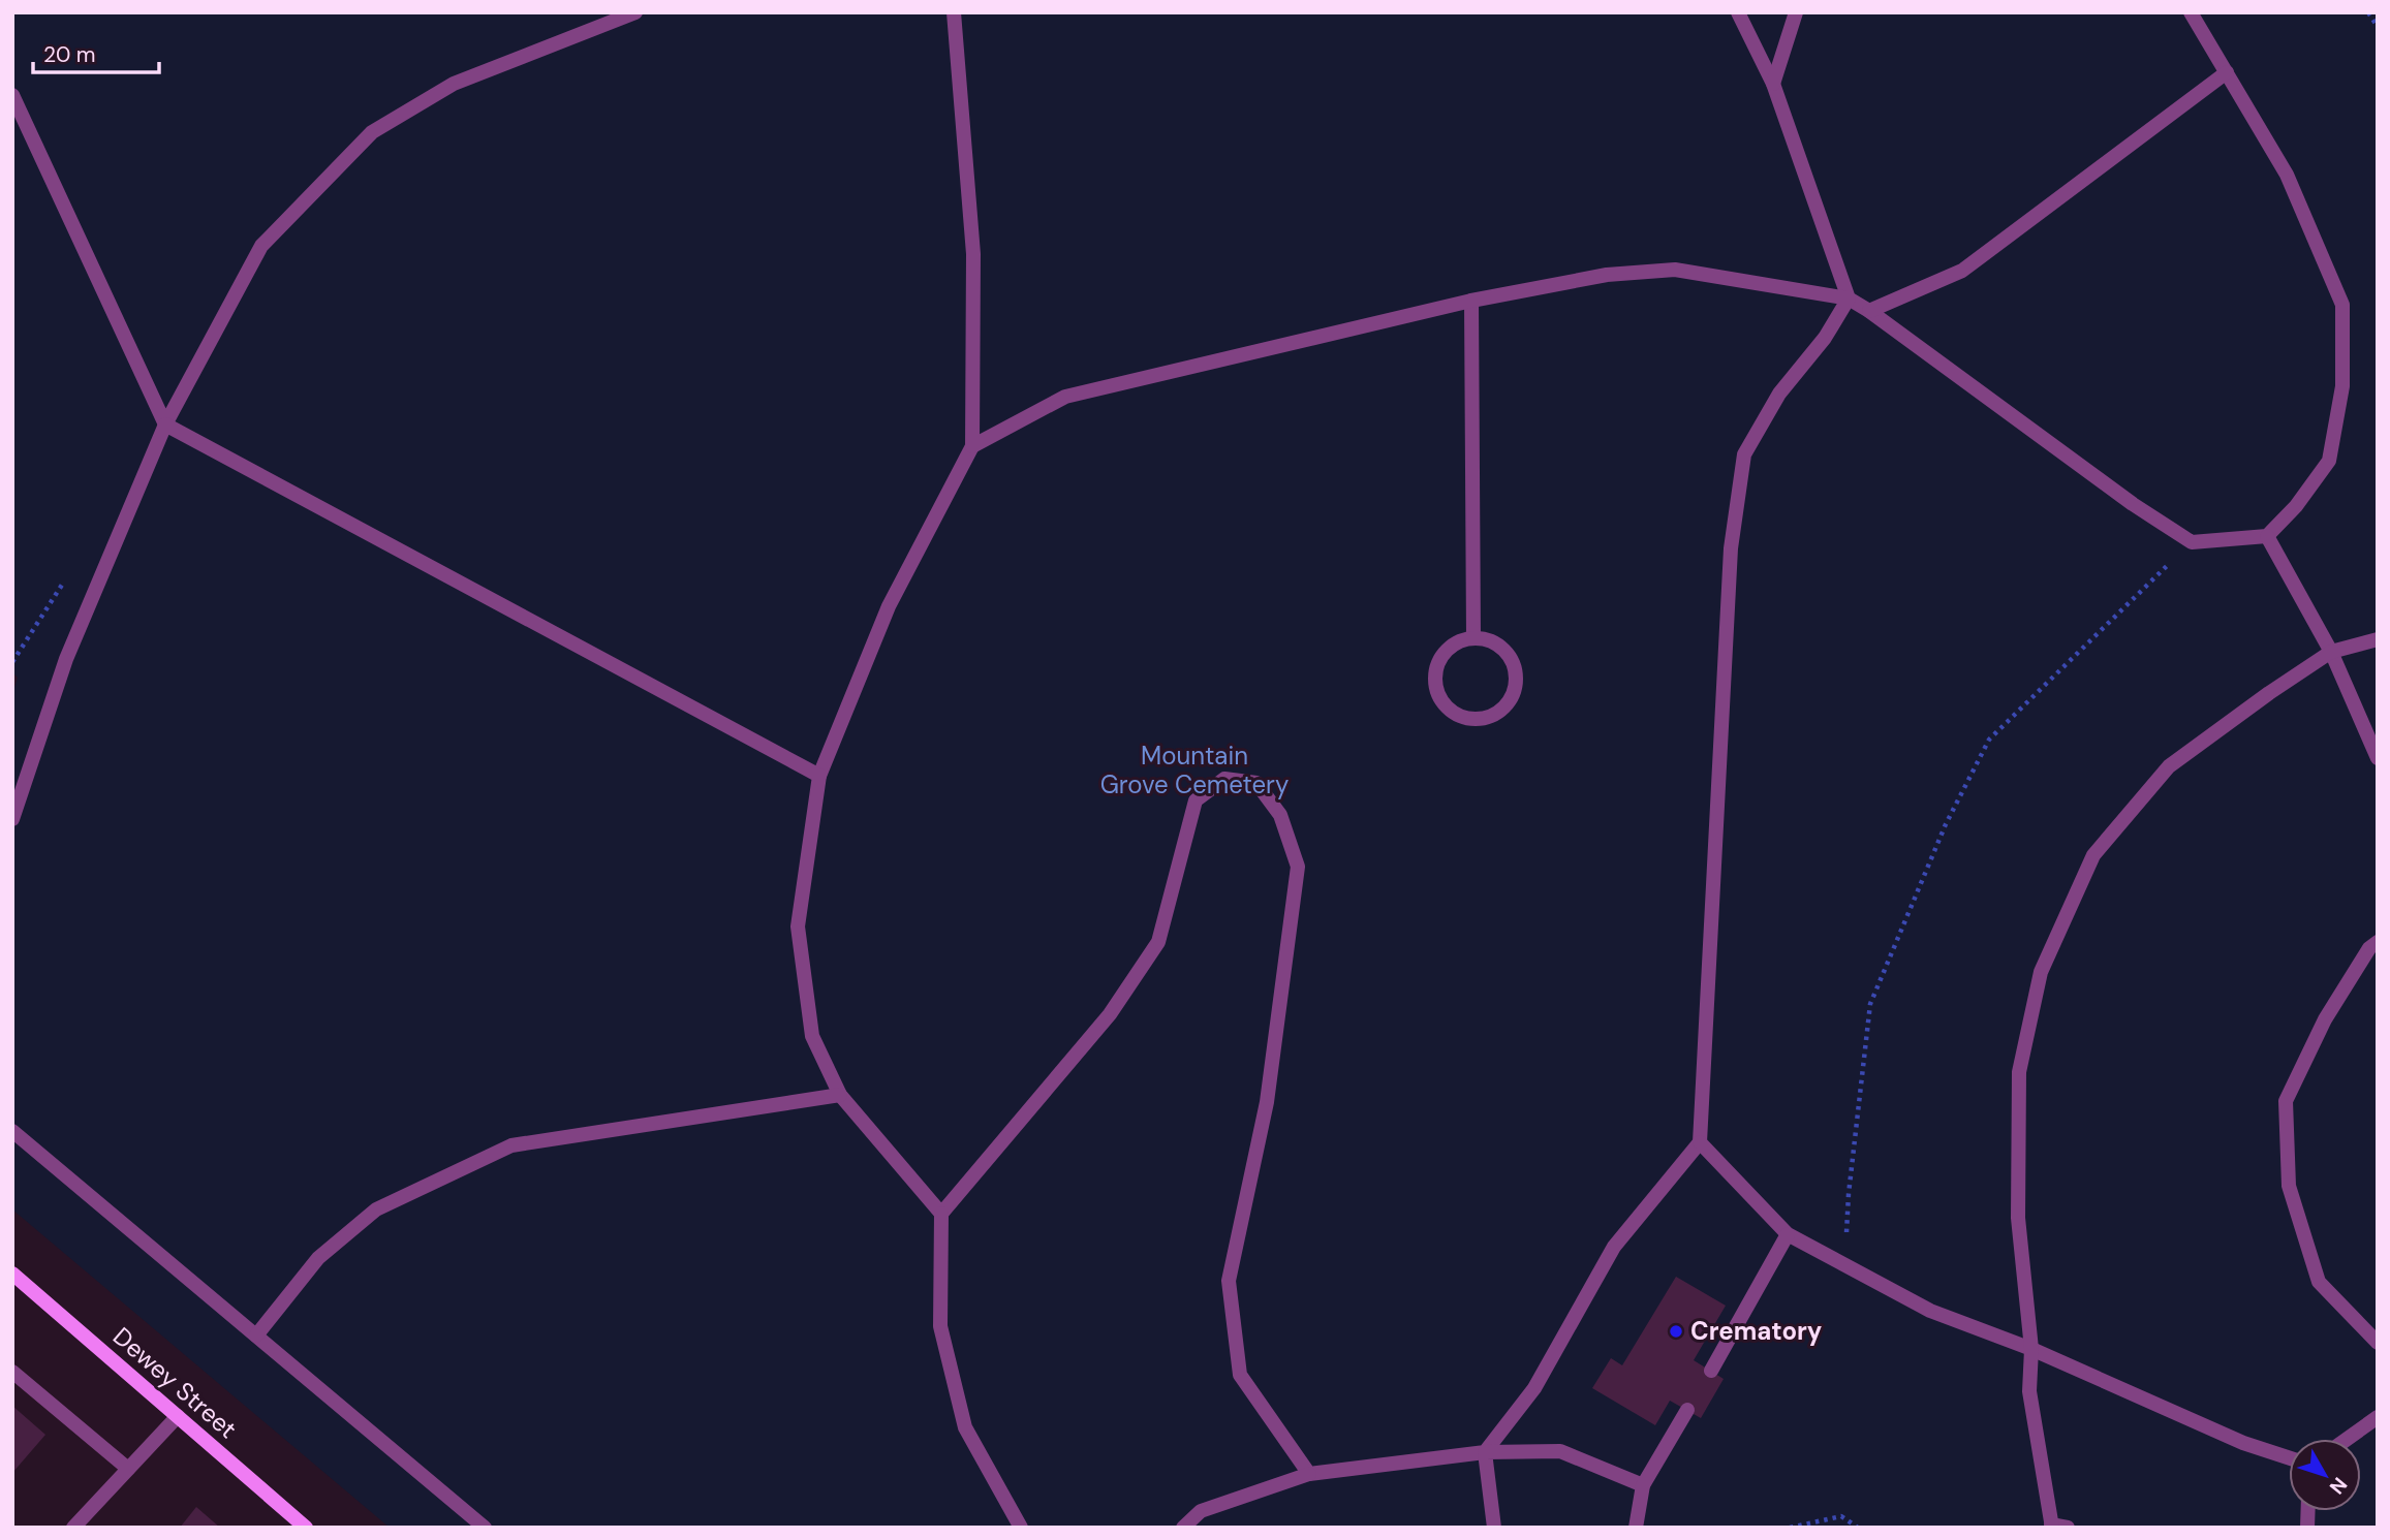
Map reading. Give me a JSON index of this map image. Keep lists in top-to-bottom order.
{
  "streets": {
    "main road": ["Dewey Street"]
  },
  "parks": ["Mountain Grove Cemetery"],
  "places": ["Crematory"],
  "scale_bar": "20 m",
  "north": "bottom right"
}
